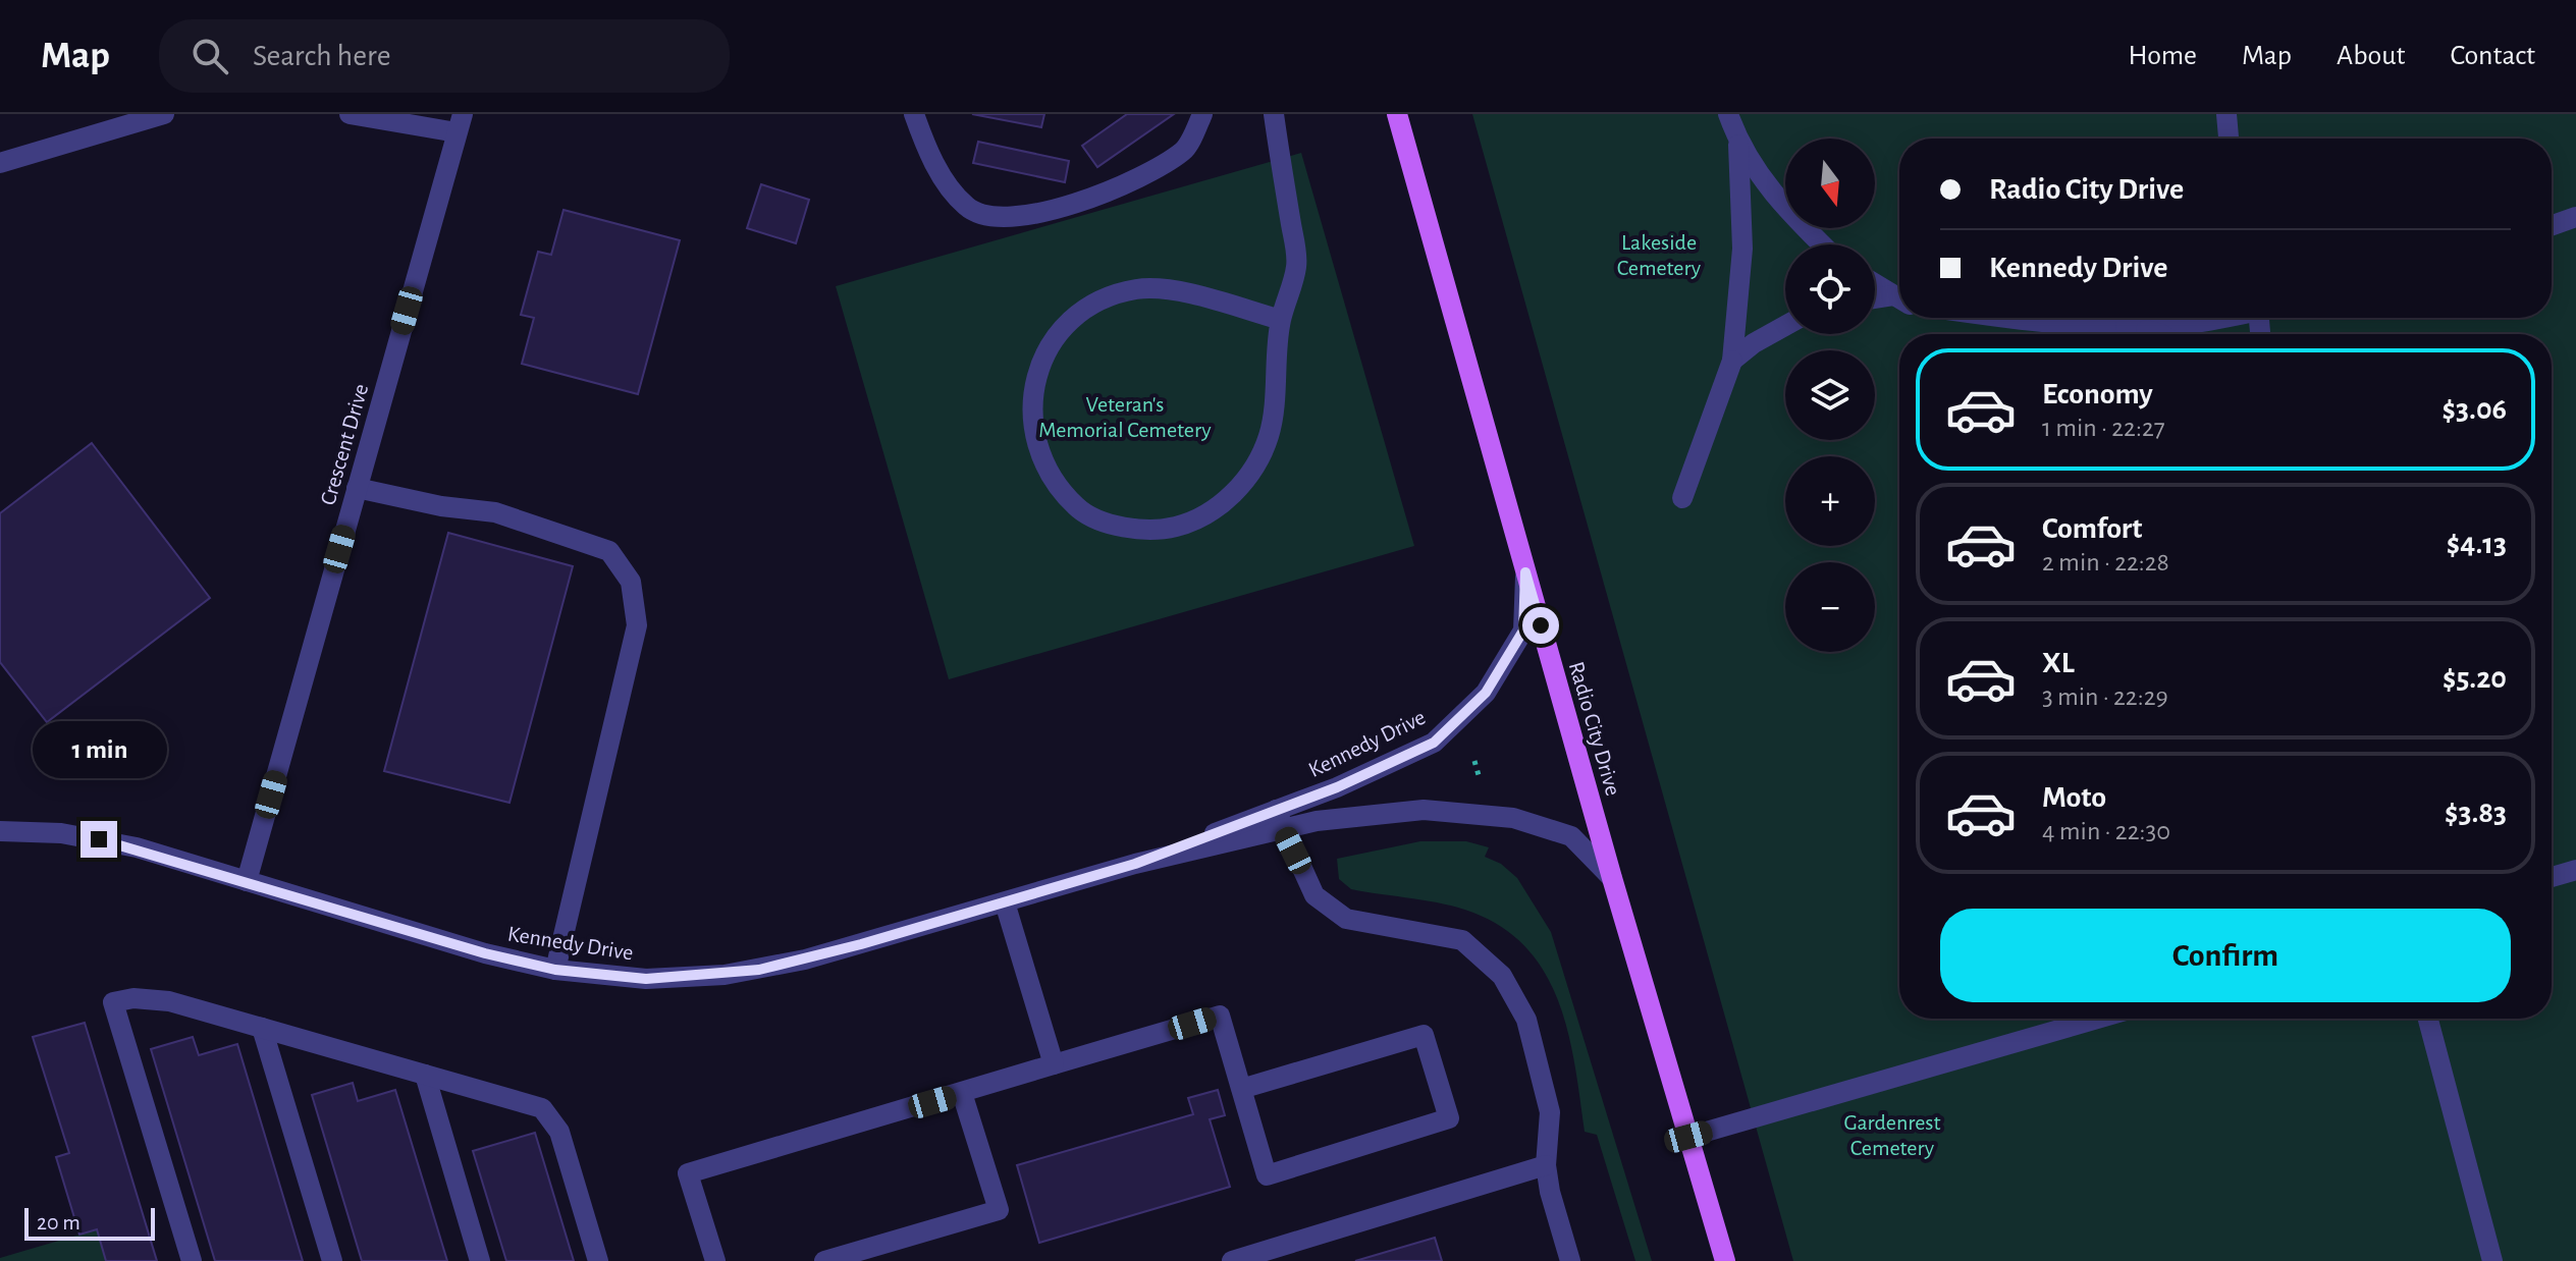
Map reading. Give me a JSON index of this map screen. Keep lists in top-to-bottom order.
{
  "streets": {
    "main road": ["Radio City Drive"],
    "street": ["Crescent Drive", "Kennedy Drive"]
  },
  "crossings": [
    ["Crescent Drive", "Kennedy Drive"],
    ["Radio City Drive", "Kennedy Drive"]
  ],
  "parks": ["Lakeside Cemetery", "Veteran's Memorial Cemetery", "Gardenrest Cemetery"],
  "scale_bar": "20 m",
  "north": "bottom",
  "page": {
    "header": "Map",
    "search": "Search here",
    "nav": [
      "Home",
      "Map",
      "About",
      "Contact"
    ],
    "map_buttons": ["+", "−"],
    "banner": ["Radio City Drive", "Kennedy Drive"],
    "list": [
      {
        "name": "Economy",
        "note": "1 min · 22:27",
        "value": "$3.06"
      },
      {
        "name": "Comfort",
        "note": "2 min · 22:28",
        "value": "$4.13"
      },
      {
        "name": "XL",
        "note": "3 min · 22:29",
        "value": "$5.20"
      },
      {
        "name": "Moto",
        "note": "4 min · 22:30",
        "value": "$3.83"
      }
    ],
    "bubble": "1 min",
    "buttons": "Confirm",
    "scale": "20 m"
  }
}
